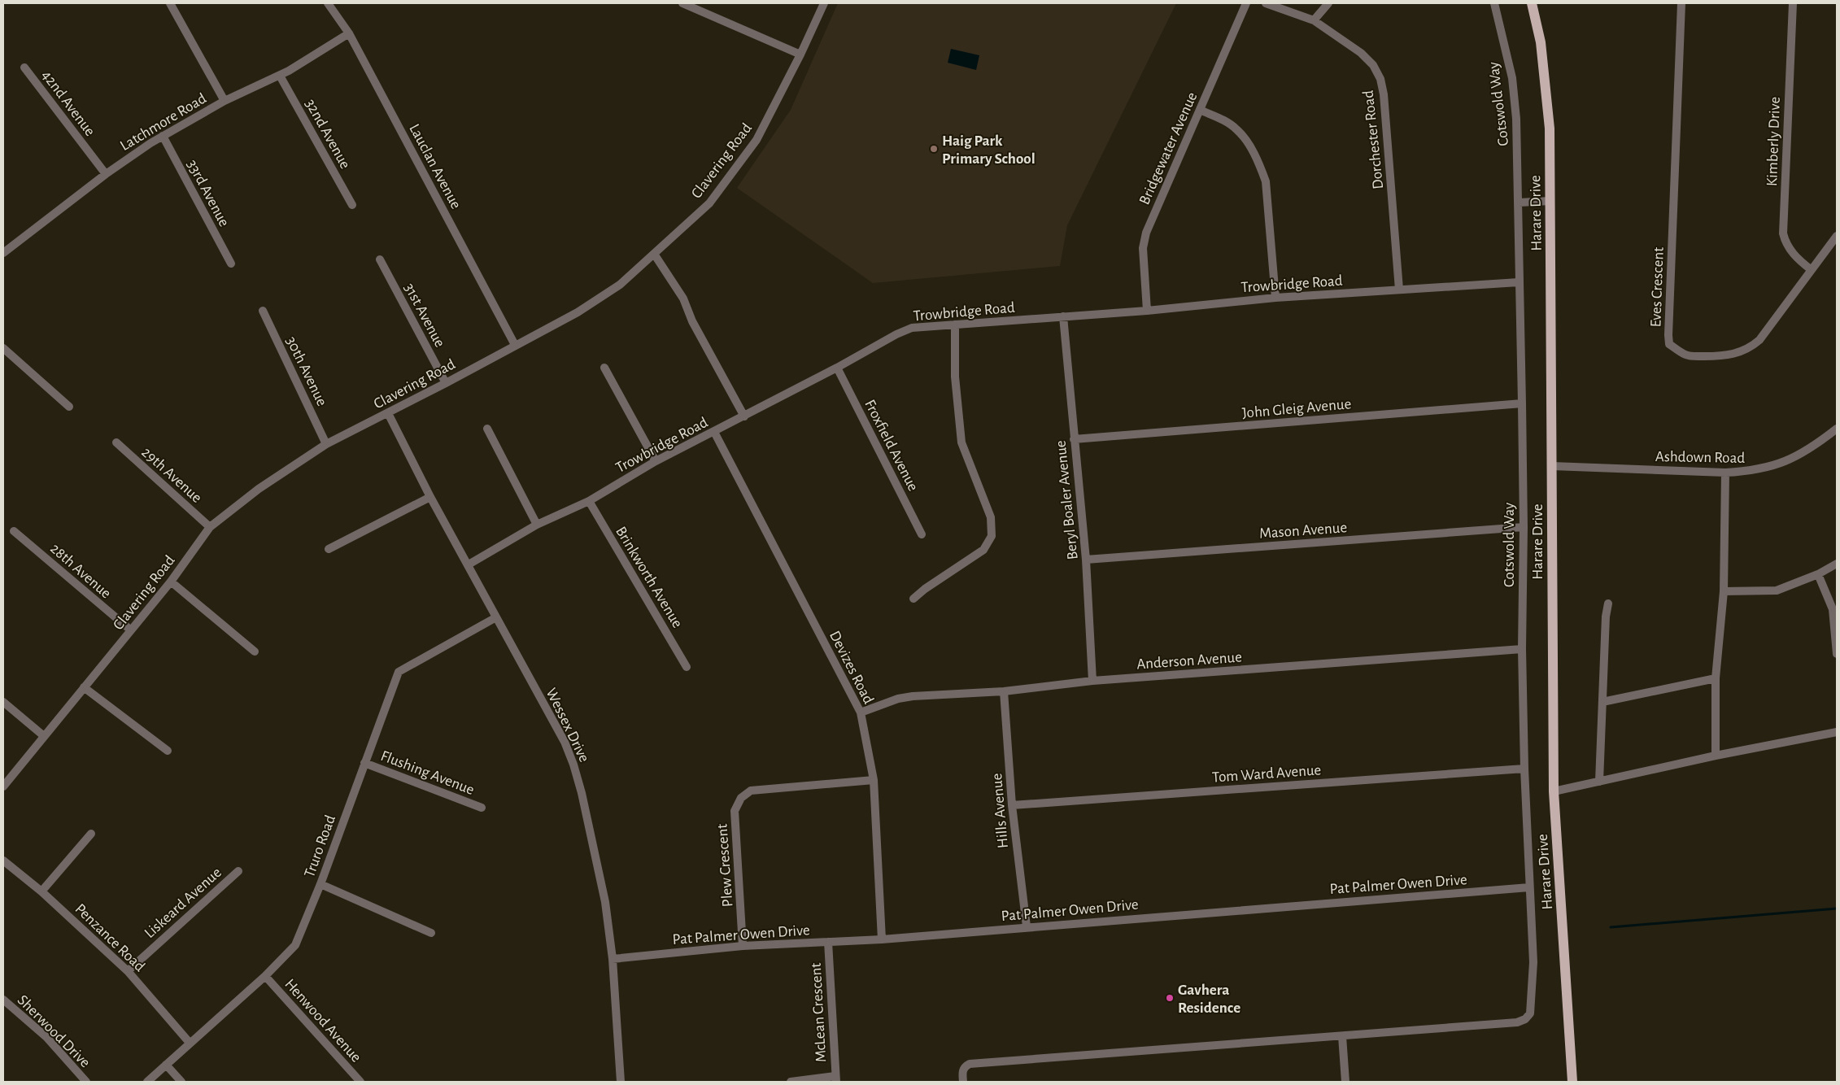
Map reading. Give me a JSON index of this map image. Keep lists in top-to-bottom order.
{
  "streets": {
    "main road": ["Harare Drive"],
    "street": [
      "42nd Avenue",
      "Cotswold Way",
      "Latchmore Road",
      "32nd Avenue",
      "Dorchester Road",
      "Kimberly Drive",
      "Bridgewater Avenue",
      "Clavering Road",
      "Lauclan Avenue",
      "33rd Avenue",
      "Trowbridge Road",
      "Eves Crescent",
      "31st Avenue",
      "30th Avenue",
      "John Gleig Avenue",
      "Froxfield Avenue",
      "Ashdown Road",
      "29th Avenue",
      "Beryl Boaler Avenue",
      "Mason Avenue",
      "28th Avenue",
      "Brinkworth Avenue",
      "Anderson Avenue",
      "Devizes Road",
      "Wessex Drive",
      "Flushing Avenue",
      "Tom Ward Avenue",
      "Hills Avenue",
      "Truro Road",
      "Plew Crescent",
      "Pat Palmer Owen Drive",
      "Liskeard Avenue",
      "Penzance Road",
      "McLean Crescent",
      "Henwood Avenue",
      "Sherwood Drive"
    ]
  },
  "crossings": [
    ["42nd Avenue", "Latchmore Road"],
    ["Cotswold Way", "Trowbridge Road"],
    ["Cotswold Way", "John Gleig Avenue"],
    ["Cotswold Way", "Mason Avenue"],
    ["Cotswold Way", "Anderson Avenue"],
    ["Cotswold Way", "Tom Ward Avenue"],
    ["Cotswold Way", "Pat Palmer Owen Drive"],
    ["Latchmore Road", "32nd Avenue"],
    ["Latchmore Road", "Lauclan Avenue"],
    ["Latchmore Road", "33rd Avenue"],
    ["Dorchester Road", "Trowbridge Road"],
    ["Kimberly Drive", "Eves Crescent"],
    ["Bridgewater Avenue", "Trowbridge Road"],
    ["Clavering Road", "Lauclan Avenue"],
    ["Clavering Road", "31st Avenue"],
    ["Clavering Road", "30th Avenue"],
    ["Clavering Road", "29th Avenue"],
    ["Clavering Road", "28th Avenue"],
    ["Clavering Road", "Wessex Drive"],
    ["Harare Drive", "Ashdown Road"],
    ["Trowbridge Road", "Froxfield Avenue"],
    ["Trowbridge Road", "Beryl Boaler Avenue"],
    ["Trowbridge Road", "Brinkworth Avenue"],
    ["Trowbridge Road", "Devizes Road"],
    ["Trowbridge Road", "Wessex Drive"],
    ["John Gleig Avenue", "Beryl Boaler Avenue"],
    ["Beryl Boaler Avenue", "Mason Avenue"],
    ["Beryl Boaler Avenue", "Anderson Avenue"],
    ["Anderson Avenue", "Devizes Road"],
    ["Anderson Avenue", "Hills Avenue"],
    ["Devizes Road", "Plew Crescent"],
    ["Devizes Road", "Pat Palmer Owen Drive"],
    ["Wessex Drive", "Truro Road"],
    ["Wessex Drive", "Pat Palmer Owen Drive"],
    ["Flushing Avenue", "Truro Road"],
    ["Tom Ward Avenue", "Hills Avenue"],
    ["Hills Avenue", "Pat Palmer Owen Drive"],
    ["Truro Road", "Penzance Road"],
    ["Truro Road", "Henwood Avenue"],
    ["Plew Crescent", "Pat Palmer Owen Drive"],
    ["Pat Palmer Owen Drive", "McLean Crescent"],
    ["Liskeard Avenue", "Penzance Road"]
  ],
  "places": ["Haig Park Primary School", "Gavhera Residence"]
}
